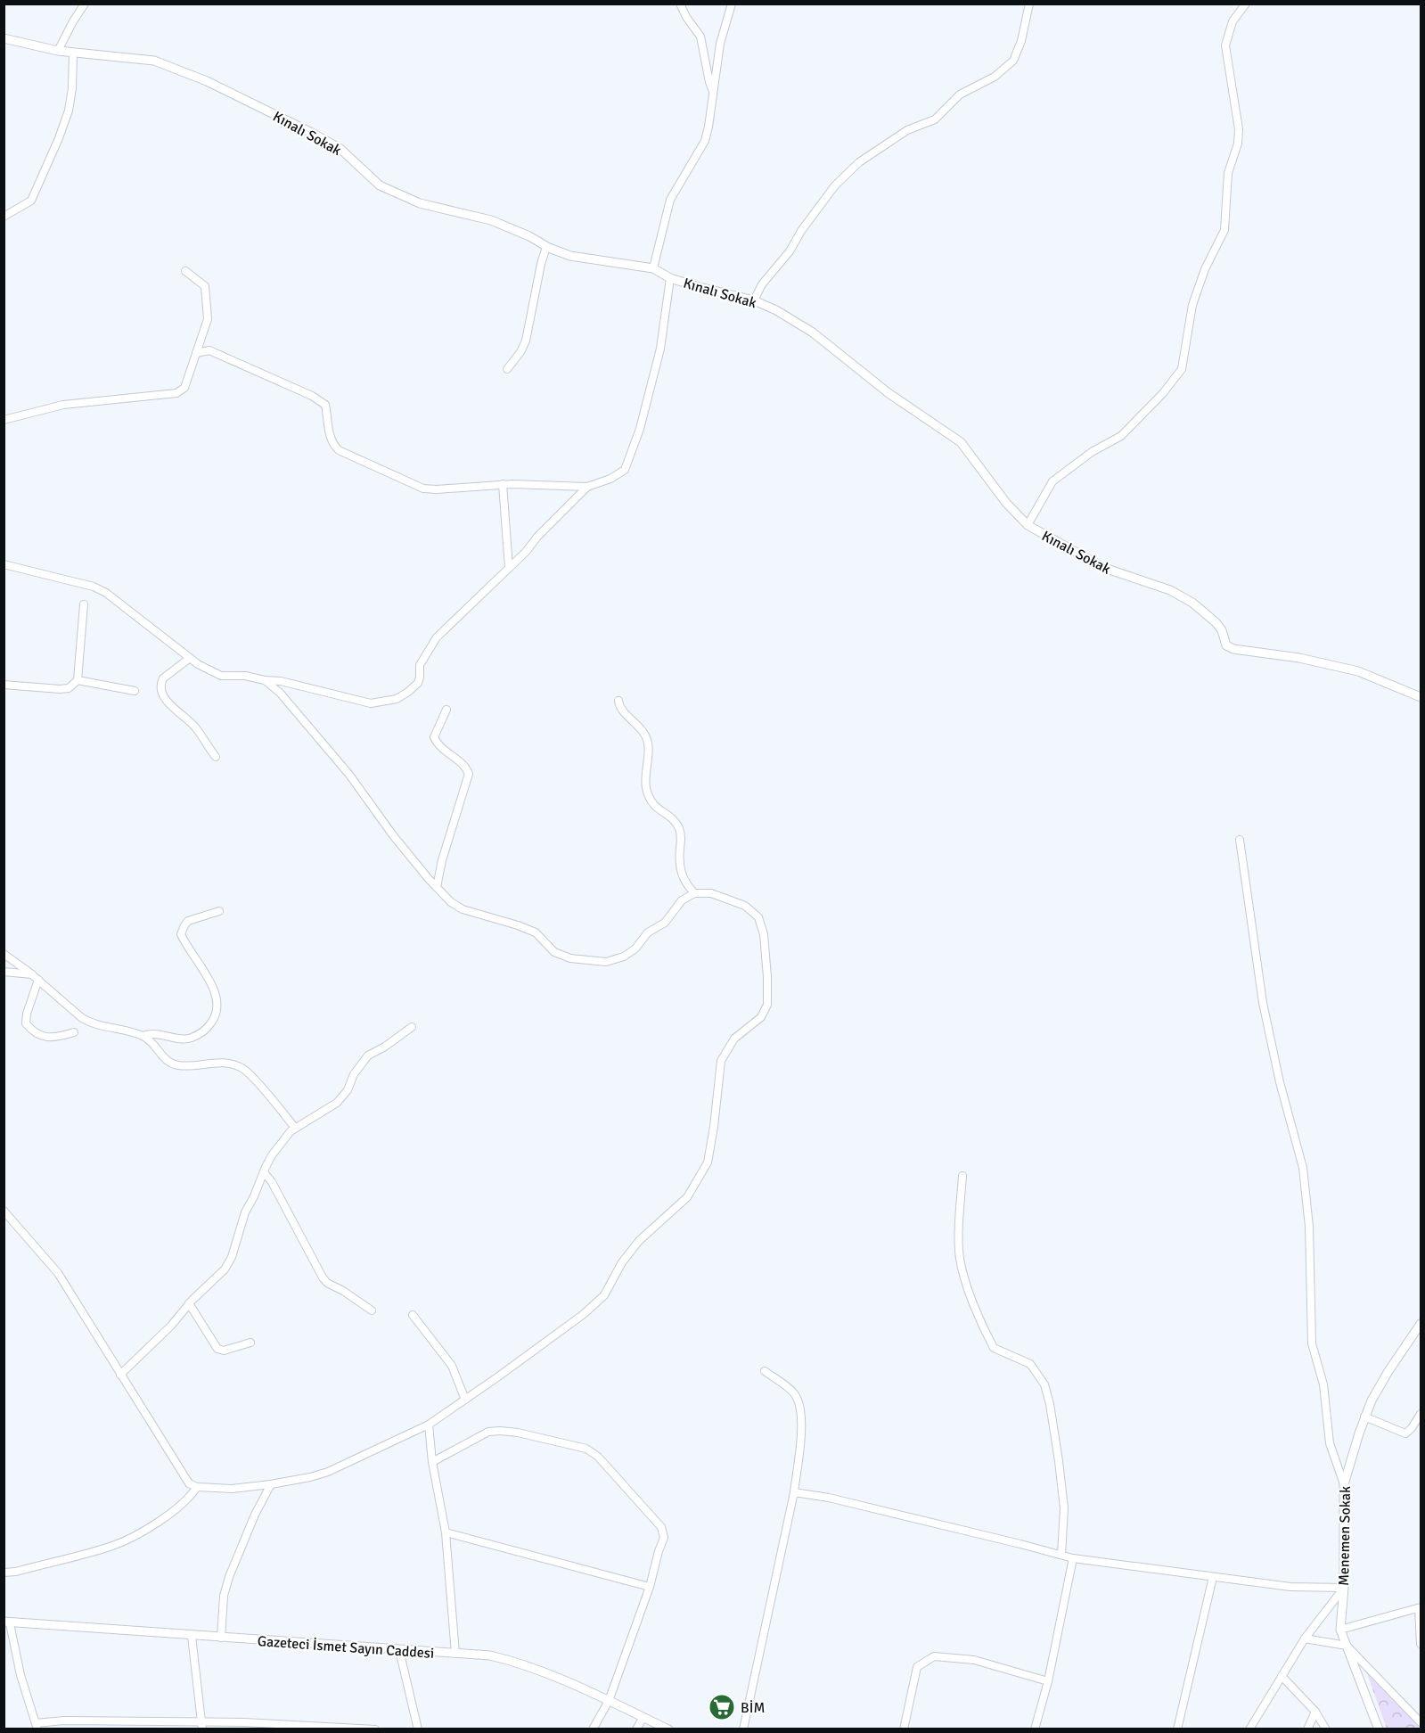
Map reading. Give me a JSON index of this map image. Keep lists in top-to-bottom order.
{
  "streets": {
    "street": ["Kınalı Sokak", "Menemen Sokak", "Gazeteci İsmet Sayın Caddesi"]
  },
  "places": {
    "supermarket": ["BİM"]
  }
}
